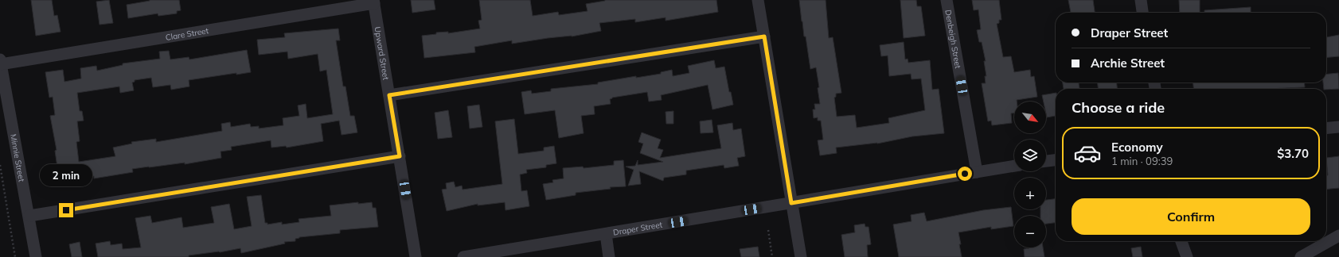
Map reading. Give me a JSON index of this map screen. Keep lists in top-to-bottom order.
{
  "streets": {
    "street": [
      "Clare Street",
      "Denbeigh Street",
      "Upward Street",
      "Minnie Street",
      "Draper Street"
    ]
  },
  "crossings": [
    ["Clare Street", "Upward Street"],
    ["Clare Street", "Minnie Street"],
    ["Denbeigh Street", "Draper Street"]
  ],
  "north": "bottom right",
  "page": {
    "banner": ["Draper Street", "Archie Street"],
    "heading": "Choose a ride",
    "map_buttons": ["+", "−"],
    "list": [
      {
        "name": "Economy",
        "note": "1 min · 09:39",
        "value": "$3.70"
      }
    ],
    "bubble": "2 min",
    "buttons": "Confirm"
  }
}
